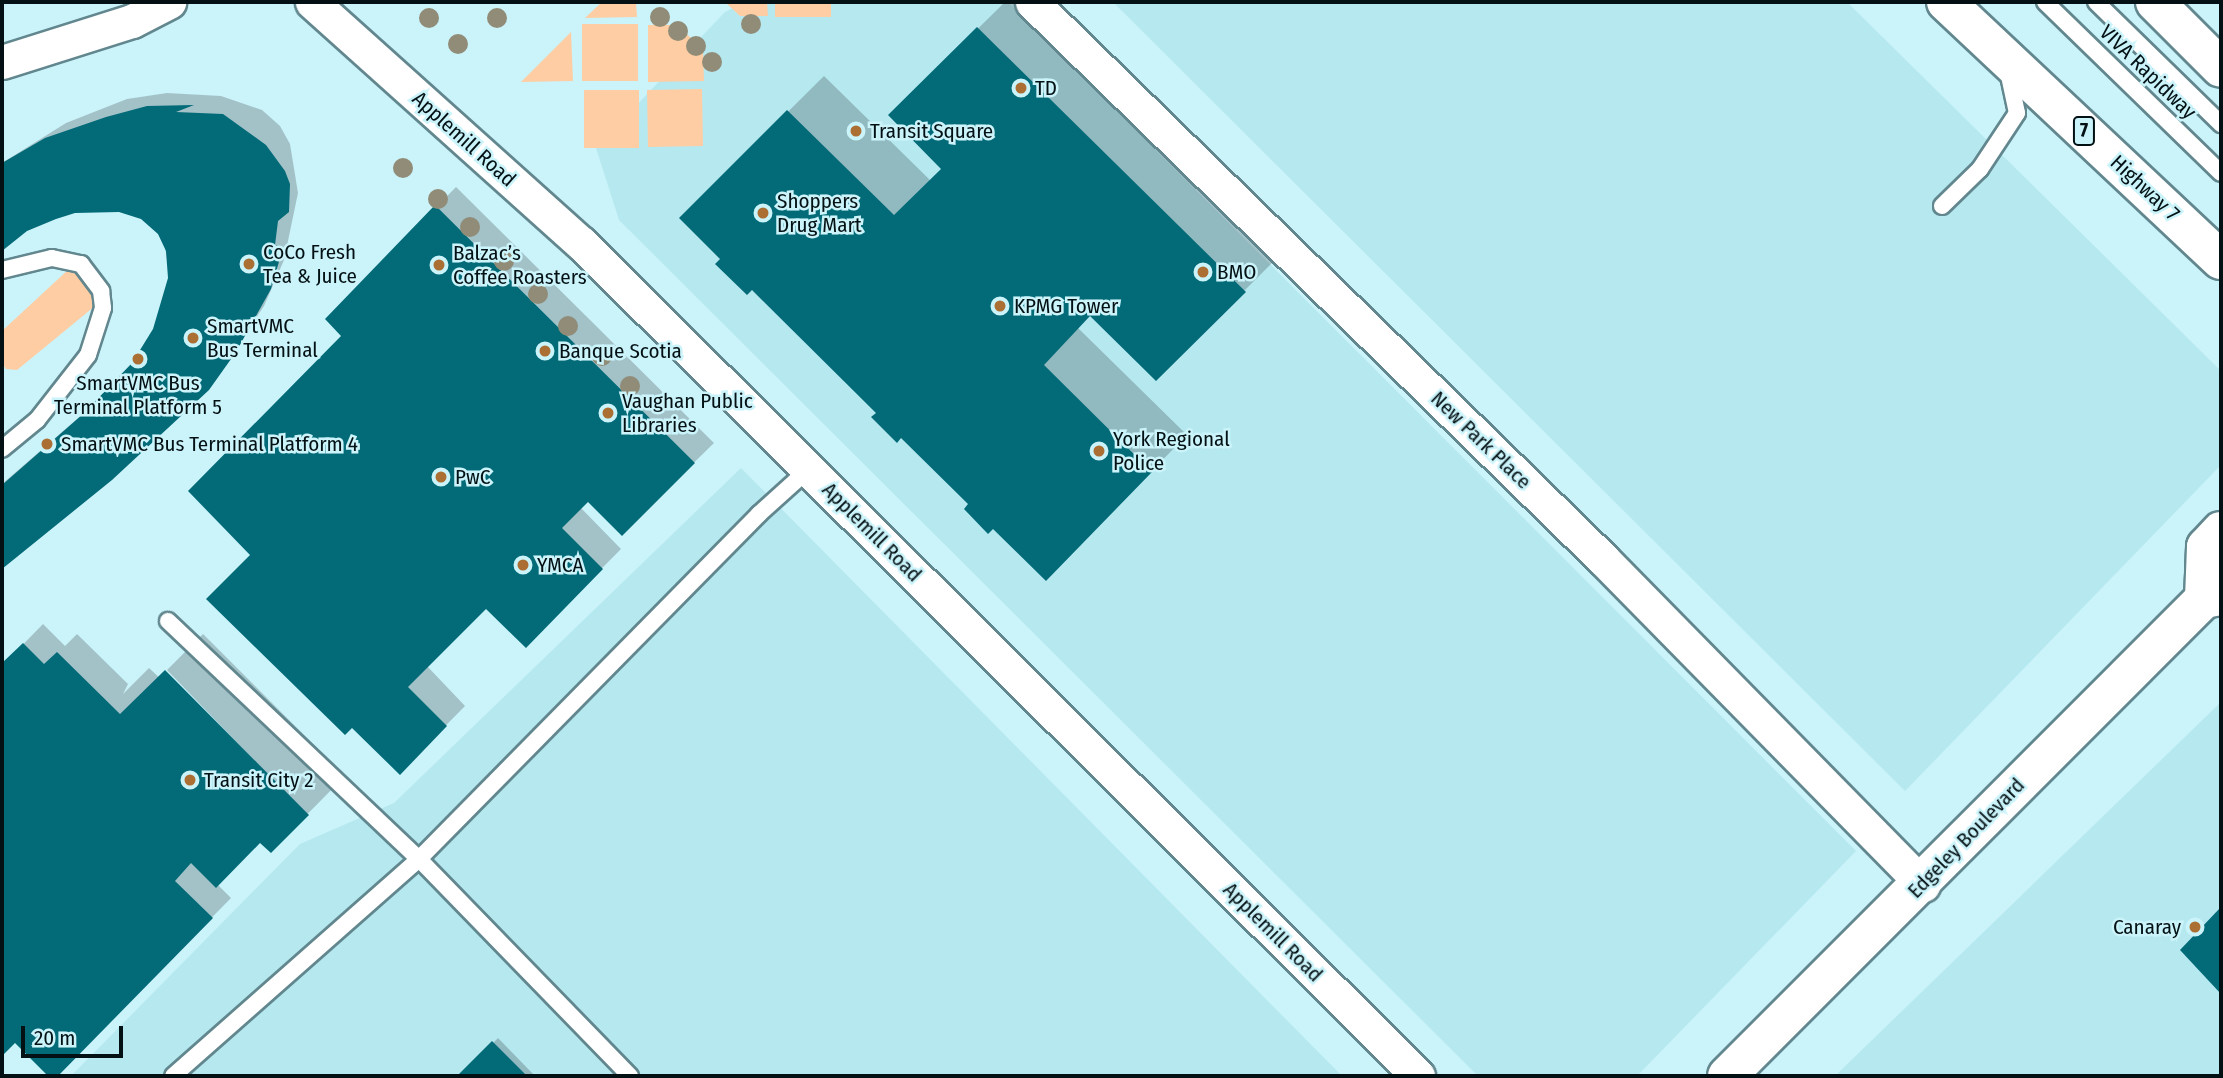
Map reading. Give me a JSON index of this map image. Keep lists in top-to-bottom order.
{
  "streets": {
    "street": [
      "7",
      "Applemill Road",
      "Highway 7",
      "New Park Place",
      "Edgeley Boulevard"
    ],
    "lane": ["VIVA Rapidway"]
  },
  "crossings": [
    ["New Park Place", "Edgeley Boulevard"]
  ],
  "places": [
    "TD",
    "Transit Square",
    "Shoppers Drug Mart",
    "CoCo Fresh Tea & Juice",
    "Balzac’s Coffee Roasters",
    "BMO",
    "KPMG Tower",
    "SmartVMC Bus Terminal",
    "Banque Scotia",
    "SmartVMC Bus Terminal Platform 5",
    "Vaughan Public Libraries",
    "SmartVMC Bus Terminal Platform 4",
    "York Regional Police",
    "PwC",
    "YMCA",
    "Transit City 2",
    "Canaray"
  ],
  "scale_bar": "20 m"
}
